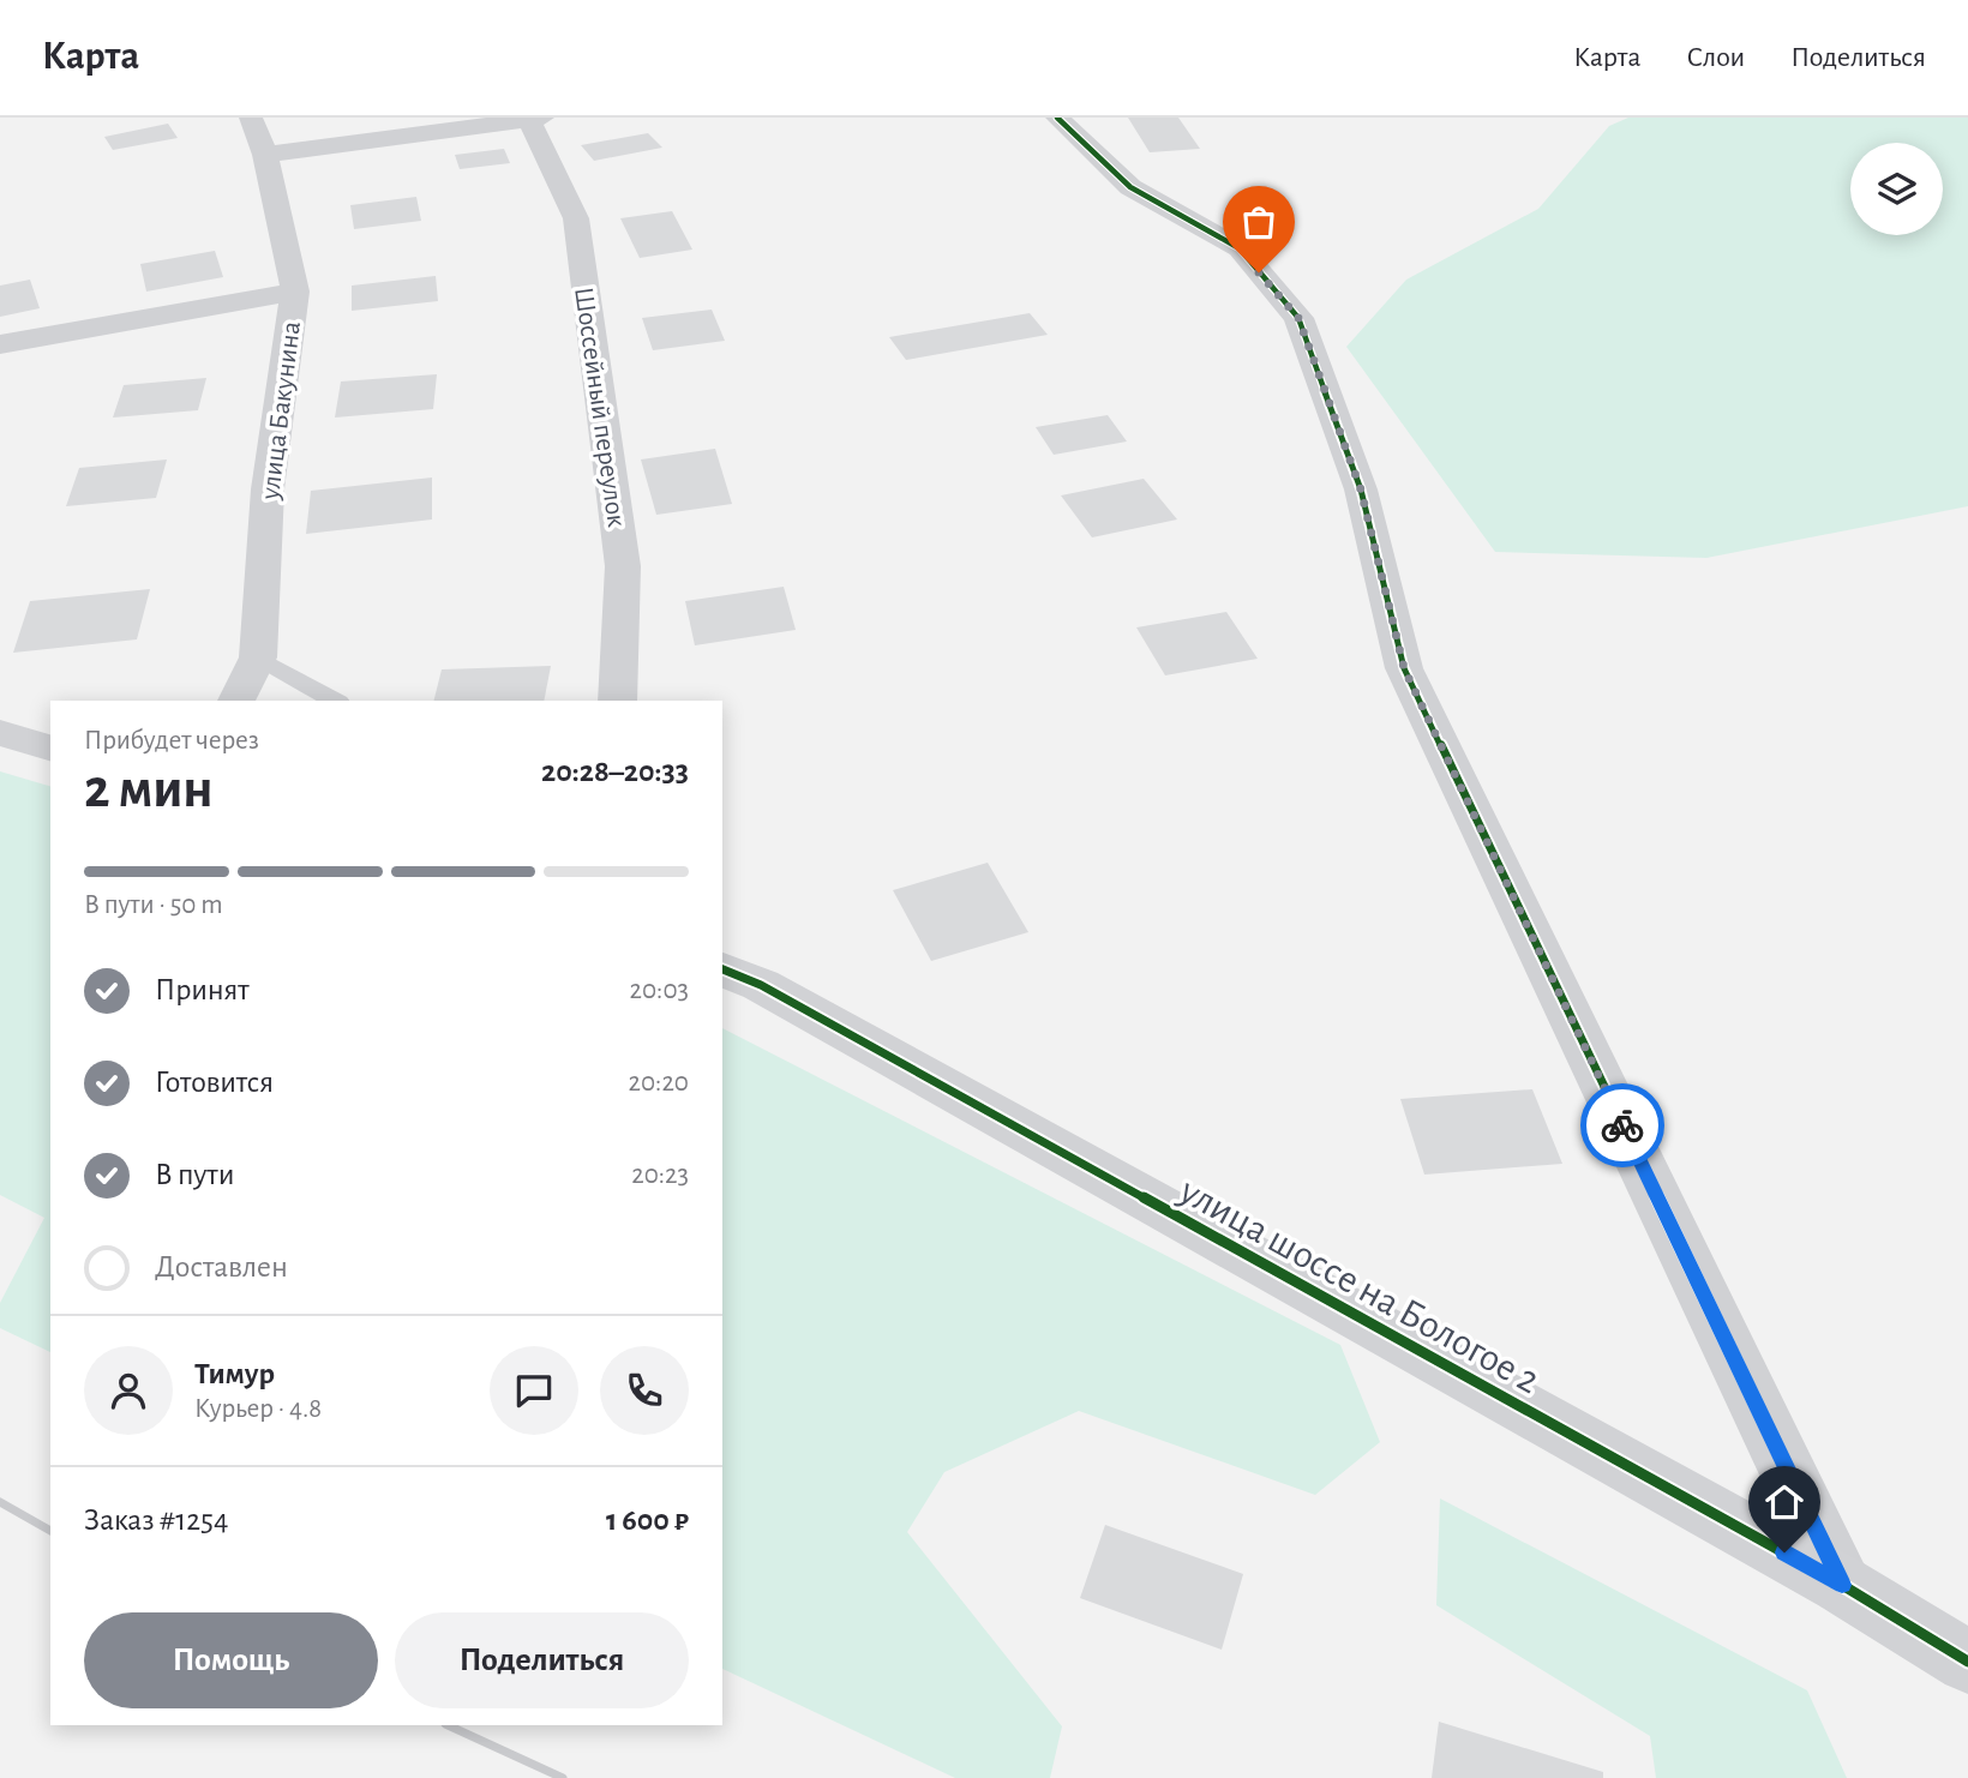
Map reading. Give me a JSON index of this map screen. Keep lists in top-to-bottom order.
{
  "streets": {
    "street": ["Шоссейный переулок", "улица Бакунина", "улица шоссе на Бологое 2"]
  },
  "page": {
    "header": "Карта",
    "nav": ["Карта", "Слои", "Поделиться"],
    "heading": ["2 мин", "Прибудет через", "20:28–20:33"],
    "panel": [
      "Тимур",
      "Курьер · 4.8",
      "Заказ #1254",
      "1 600 ₽"
    ],
    "bar": "В пути · 50 m",
    "list": [
      ["Принят", "20:03"],
      ["Готовится", "20:20"],
      ["В пути", "20:23"],
      "Доставлен"
    ],
    "buttons": ["Помощь", "Поделиться"]
  }
}
